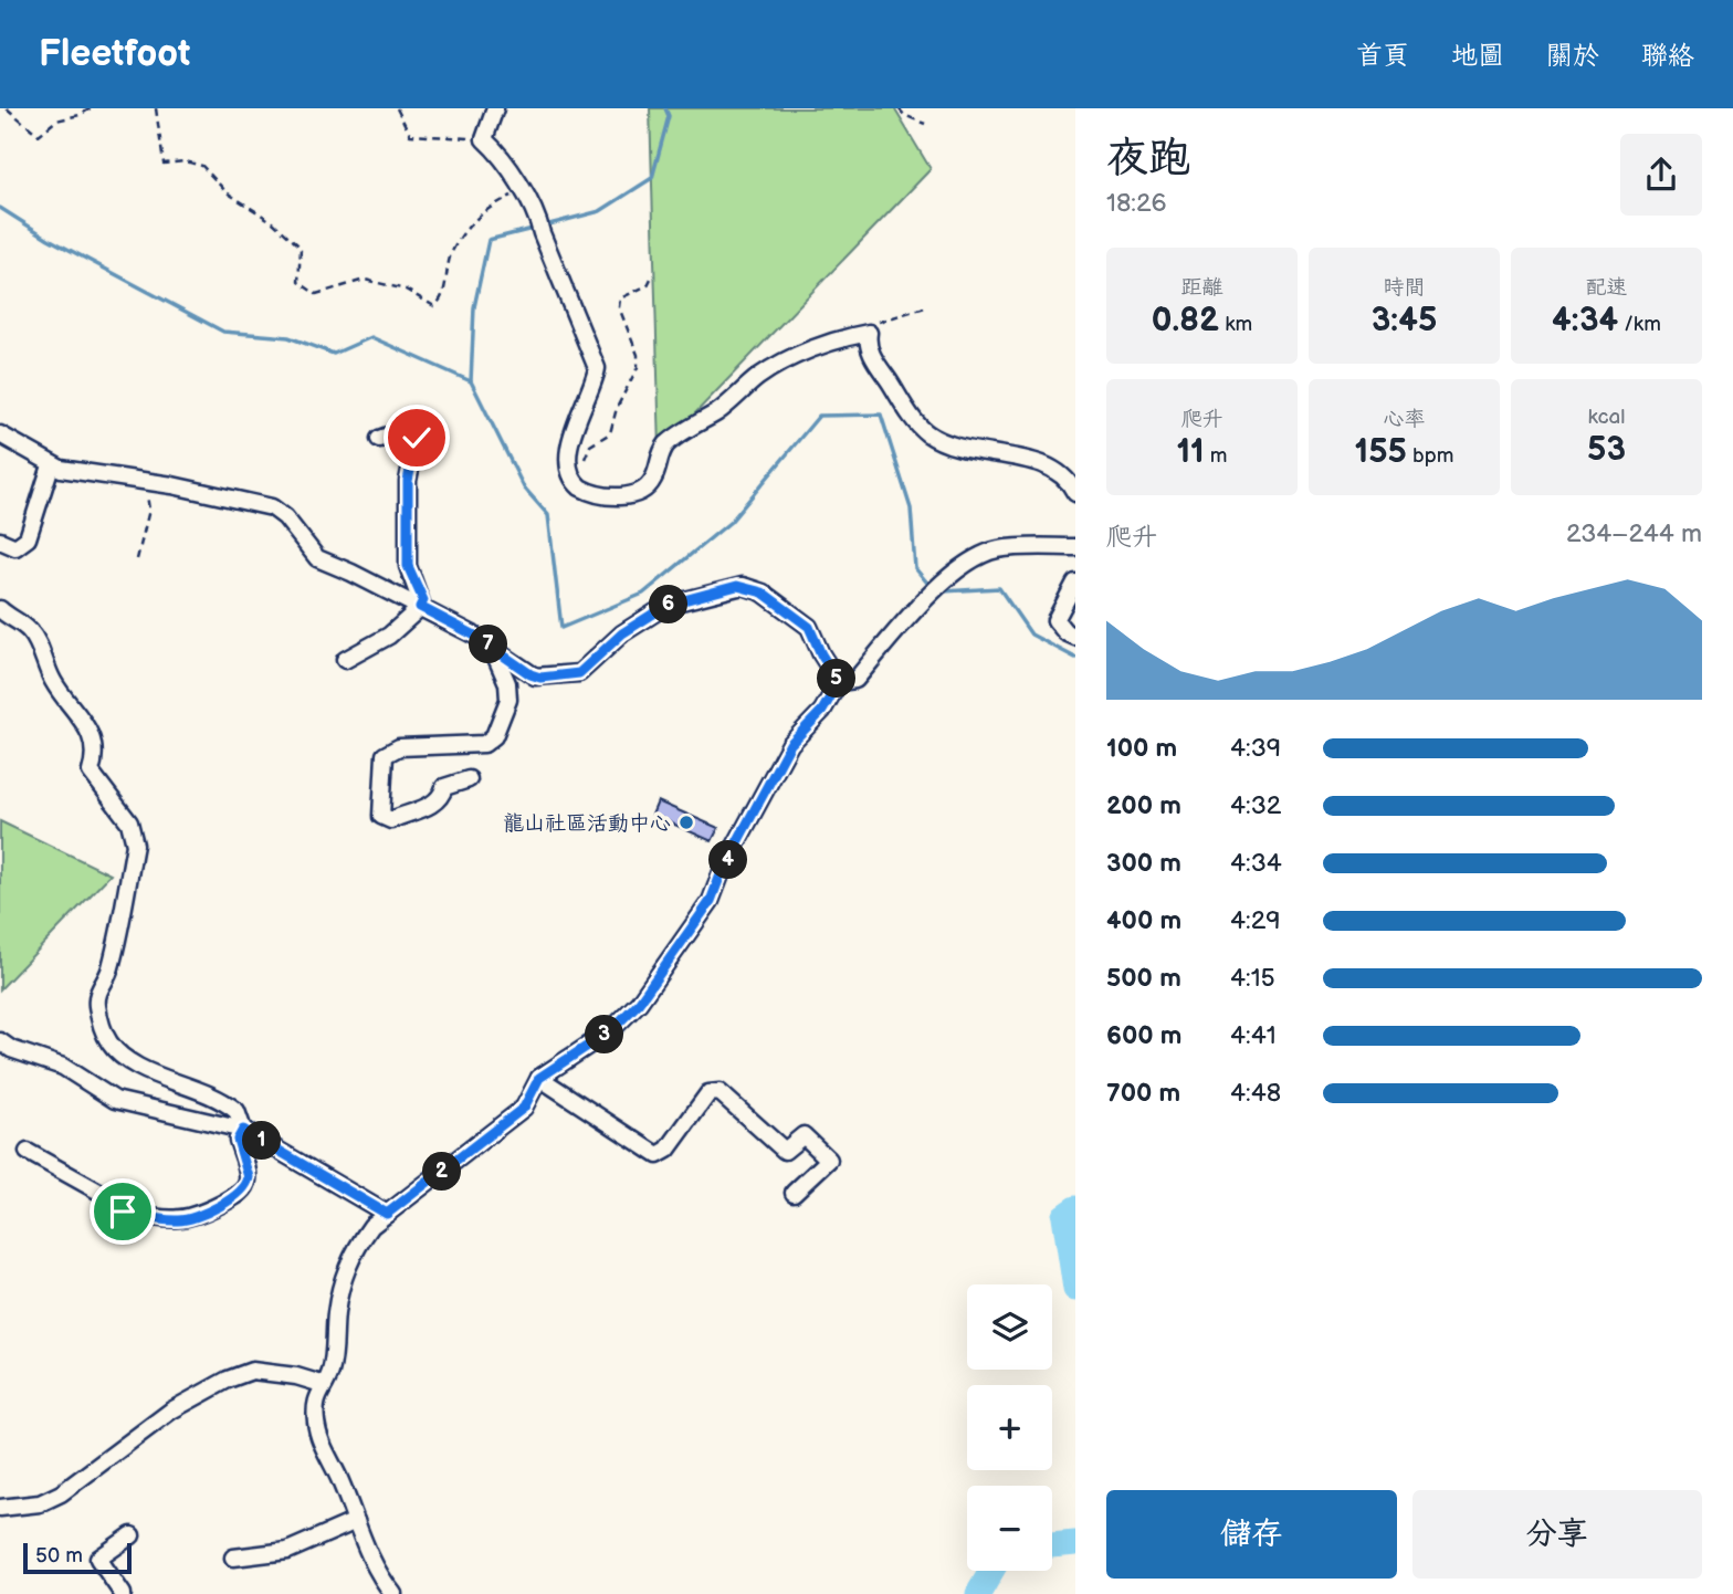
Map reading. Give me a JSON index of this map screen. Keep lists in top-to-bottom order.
{
  "places": ["龍山社區活動中心"],
  "scale_bar": "50 m",
  "page": {
    "header": "Fleetfoot",
    "nav": [
      "首頁",
      "地圖",
      "關於",
      "聯絡"
    ],
    "heading": ["夜跑", "18:26"],
    "stats": [
      ["距離", "0.82 km"],
      ["時間", "3:45"],
      ["配速", "4:34 /km"],
      ["爬升", "11 m"],
      ["心率", "155 bpm"],
      ["kcal", "53"]
    ],
    "chart": ["爬升", "234–244 m"],
    "pins": [
      "6",
      "7",
      "5",
      "4",
      "3",
      "1",
      "2"
    ],
    "list": [
      {
        "name": "100 m",
        "note": "4:39"
      },
      {
        "name": "200 m",
        "note": "4:32"
      },
      {
        "name": "300 m",
        "note": "4:34"
      },
      {
        "name": "400 m",
        "note": "4:29"
      },
      {
        "name": "500 m",
        "note": "4:15"
      },
      {
        "name": "600 m",
        "note": "4:41"
      },
      {
        "name": "700 m",
        "note": "4:48"
      }
    ],
    "map_buttons": ["+", "−"],
    "buttons": ["儲存", "分享"],
    "scale": "50 m"
  }
}
